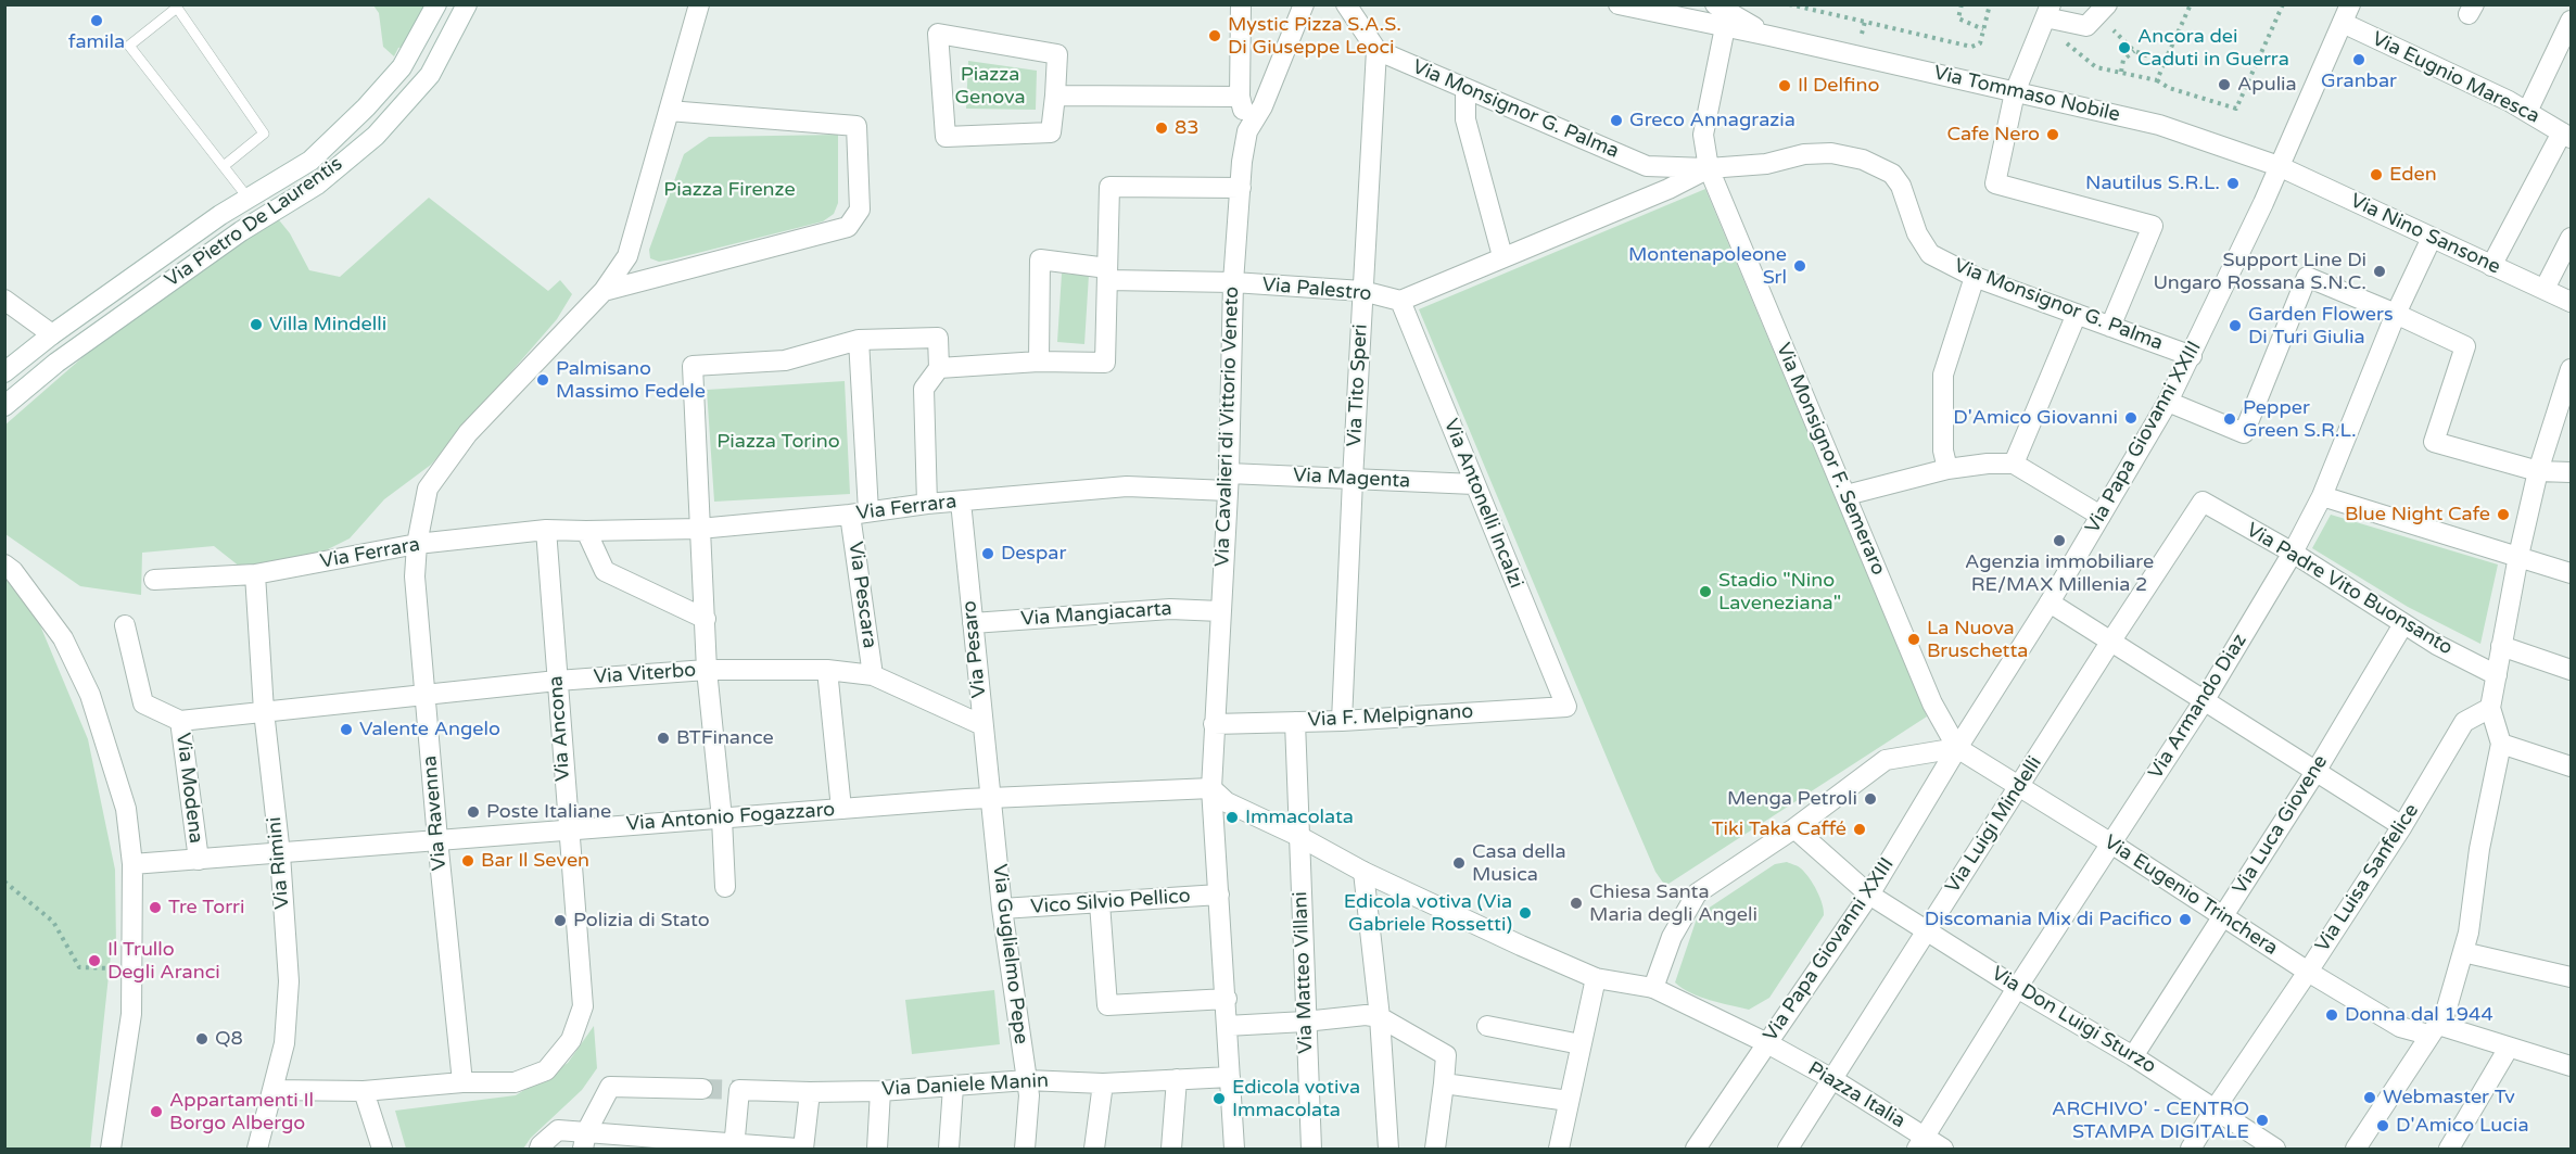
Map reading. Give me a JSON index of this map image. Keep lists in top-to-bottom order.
{
  "streets": {
    "street": [
      "Via Eugnio Maresca",
      "Via Tommaso Nobile",
      "Via Monsignor G. Palma",
      "Via Pietro De Laurentis",
      "Via Nino Sansone",
      "Via Palestro",
      "Via Tito Speri",
      "Via Cavalieri di Vittorio Veneto",
      "Via Papa Giovanni XXIII",
      "Via Monsignor F. Semeraro",
      "Via Magenta",
      "Via Antonelli Incalzi",
      "Via Ferrara",
      "Via Padre Vito Buonsanto",
      "Via Pescara",
      "Via Mangiacarta",
      "Via Pesaro",
      "Via Viterbo",
      "Via Armando Diaz",
      "Via F. Melpignano",
      "Via Ancona",
      "Via Modena",
      "Via Ravenna",
      "Via Antonio Fogazzaro",
      "Via Luigi Mindelli",
      "Via Luca Giovene",
      "Via Rimini",
      "Via Luisa Sanfelice",
      "Via Eugenio Trinchera",
      "Vico Silvio Pellico",
      "Via Guglielmo Pepe",
      "Via Matteo Villani",
      "Via Don Luigi Sturzo",
      "Via Daniele Manin",
      "Piazza Italia"
    ]
  },
  "crossings": [
    ["Via Eugnio Maresca", "Via Papa Giovanni XXIII"],
    ["Via Tommaso Nobile", "Via Nino Sansone"],
    ["Via Tommaso Nobile", "Via Papa Giovanni XXIII"],
    ["Via Tommaso Nobile", "Via Monsignor F. Semeraro"],
    ["Via Monsignor G. Palma", "Via Palestro"],
    ["Via Monsignor G. Palma", "Via Tito Speri"],
    ["Via Monsignor G. Palma", "Via Papa Giovanni XXIII"],
    ["Via Monsignor G. Palma", "Via Monsignor F. Semeraro"],
    ["Via Monsignor G. Palma", "Via Antonelli Incalzi"],
    ["Via Nino Sansone", "Via Papa Giovanni XXIII"],
    ["Via Nino Sansone", "Via Armando Diaz"],
    ["Via Palestro", "Via Tito Speri"],
    ["Via Palestro", "Via Cavalieri di Vittorio Veneto"],
    ["Via Palestro", "Via Antonelli Incalzi"],
    ["Via Tito Speri", "Via Magenta"],
    ["Via Tito Speri", "Via F. Melpignano"],
    ["Via Cavalieri di Vittorio Veneto", "Via Magenta"],
    ["Via Cavalieri di Vittorio Veneto", "Via Ferrara"],
    ["Via Cavalieri di Vittorio Veneto", "Via Mangiacarta"],
    ["Via Cavalieri di Vittorio Veneto", "Via F. Melpignano"],
    ["Via Cavalieri di Vittorio Veneto", "Via Antonio Fogazzaro"],
    ["Via Cavalieri di Vittorio Veneto", "Vico Silvio Pellico"],
    ["Via Cavalieri di Vittorio Veneto", "Via Daniele Manin"],
    ["Via Cavalieri di Vittorio Veneto", "Piazza Italia"],
    ["Via Papa Giovanni XXIII", "Via Monsignor F. Semeraro"],
    ["Via Papa Giovanni XXIII", "Via Eugenio Trinchera"],
    ["Via Papa Giovanni XXIII", "Via Don Luigi Sturzo"],
    ["Via Papa Giovanni XXIII", "Piazza Italia"],
    ["Via Monsignor F. Semeraro", "Via Eugenio Trinchera"],
    ["Via Magenta", "Via Antonelli Incalzi"],
    ["Via Magenta", "Via Ferrara"],
    ["Via Antonelli Incalzi", "Via F. Melpignano"],
    ["Via Ferrara", "Via Pescara"],
    ["Via Ferrara", "Via Pesaro"],
    ["Via Ferrara", "Via Ancona"],
    ["Via Ferrara", "Via Ravenna"],
    ["Via Ferrara", "Via Rimini"],
    ["Via Padre Vito Buonsanto", "Via Armando Diaz"],
    ["Via Padre Vito Buonsanto", "Via Luigi Mindelli"],
    ["Via Padre Vito Buonsanto", "Via Luca Giovene"],
    ["Via Pescara", "Via Viterbo"],
    ["Via Mangiacarta", "Via Pesaro"],
    ["Via Pesaro", "Via Viterbo"],
    ["Via Pesaro", "Via Antonio Fogazzaro"],
    ["Via Pesaro", "Via Guglielmo Pepe"],
    ["Via Viterbo", "Via Ancona"],
    ["Via Viterbo", "Via Modena"],
    ["Via Viterbo", "Via Ravenna"],
    ["Via Viterbo", "Via Rimini"],
    ["Via Armando Diaz", "Via Eugenio Trinchera"],
    ["Via Armando Diaz", "Via Don Luigi Sturzo"],
    ["Via Armando Diaz", "Piazza Italia"],
    ["Via F. Melpignano", "Via Matteo Villani"],
    ["Via Ancona", "Via Ravenna"],
    ["Via Ancona", "Via Antonio Fogazzaro"],
    ["Via Ancona", "Via Rimini"],
    ["Via Modena", "Via Antonio Fogazzaro"],
    ["Via Ravenna", "Via Antonio Fogazzaro"],
    ["Via Antonio Fogazzaro", "Via Rimini"],
    ["Via Antonio Fogazzaro", "Via Guglielmo Pepe"],
    ["Via Antonio Fogazzaro", "Piazza Italia"],
    ["Via Luigi Mindelli", "Via Eugenio Trinchera"],
    ["Via Luigi Mindelli", "Via Don Luigi Sturzo"],
    ["Via Luigi Mindelli", "Piazza Italia"],
    ["Via Luca Giovene", "Via Eugenio Trinchera"],
    ["Via Luca Giovene", "Via Don Luigi Sturzo"],
    ["Via Luisa Sanfelice", "Via Eugenio Trinchera"],
    ["Via Luisa Sanfelice", "Via Don Luigi Sturzo"],
    ["Vico Silvio Pellico", "Via Guglielmo Pepe"],
    ["Via Guglielmo Pepe", "Via Daniele Manin"],
    ["Via Matteo Villani", "Piazza Italia"]
  ],
  "parks": ["Piazza Genova", "Piazza Firenze", "Piazza Torino"],
  "places": [
    "famila",
    "Mystic Pizza S.A.S. Di Giuseppe Leoci",
    "Ancora dei Caduti in Guerra",
    "Granbar",
    "Apulia",
    "Il Delfino",
    "Greco Annagrazia",
    "83",
    "Cafe Nero",
    "Eden",
    "Nautilus S.R.L.",
    "Montenapoleone Srl",
    "Support Line Di Ungaro Rossana S.N.C.",
    "Villa Mindelli",
    "Garden Flowers Di Turi Giulia",
    "Palmisano Massimo Fedele",
    "D'Amico Giovanni",
    "Pepper Green S.R.L.",
    "Blue Night Cafe",
    "Agenzia immobiliare RE/MAX Millenia 2",
    "Despar",
    "Stadio \"Nino Laveneziana\"",
    "La Nuova Bruschetta",
    "Valente Angelo",
    "BTFinance",
    "Menga Petroli",
    "Poste Italiane",
    "Immacolata",
    "Tiki Taka Caffé",
    "Bar Il Seven",
    "Casa della Musica",
    "Chiesa Santa Maria degli Angeli",
    "Tre Torri",
    "Edicola votiva (Via Gabriele Rossetti)",
    "Discomania Mix di Pacifico",
    "Polizia di Stato",
    "Il Trullo Degli Aranci",
    "Donna dal 1944",
    "Q8",
    "Webmaster Tv",
    "Edicola votiva Immacolata",
    "Appartamenti Il Borgo Albergo",
    "ARCHIVO' - CENTRO STAMPA DIGITALE",
    "D'Amico Lucia"
  ]
}
